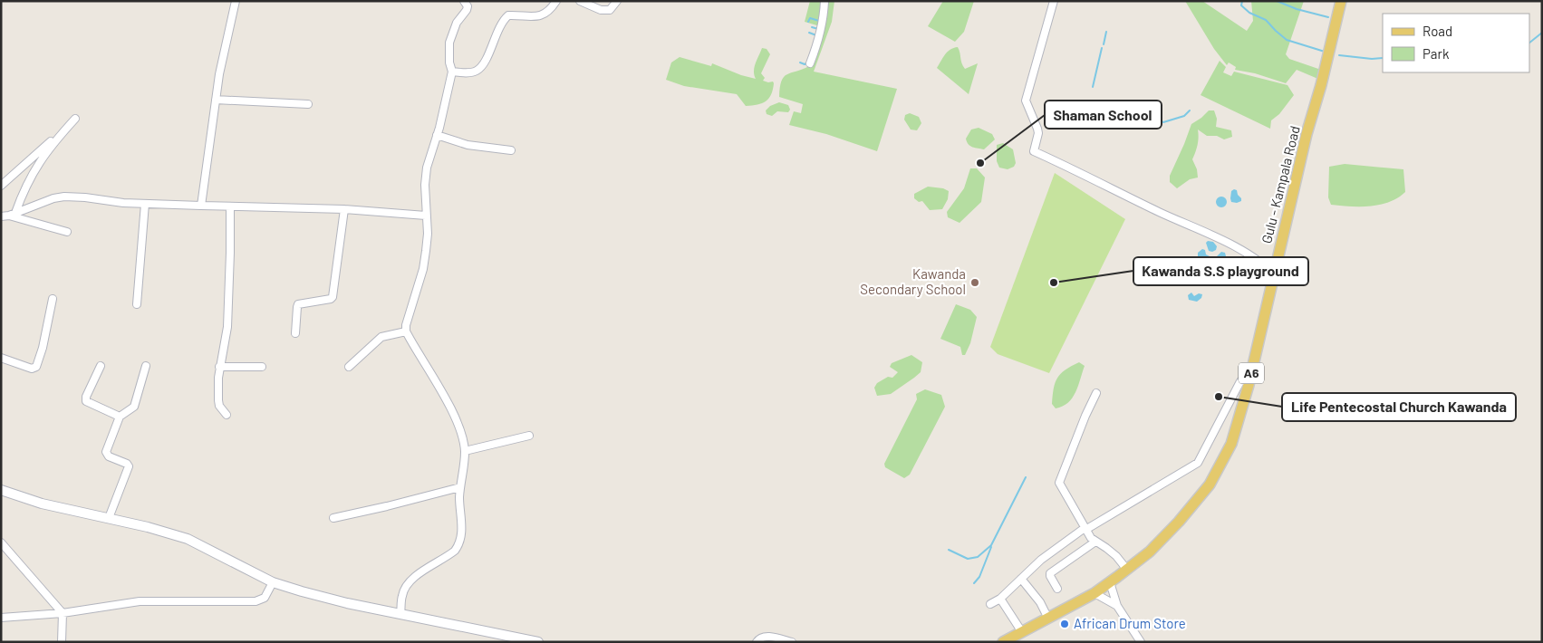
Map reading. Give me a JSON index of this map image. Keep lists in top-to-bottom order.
{
  "streets": {
    "main road": ["Gulu - Kampala Road", "A6"]
  },
  "places": [
    "Shaman School",
    "Kawanda Secondary School",
    "Kawanda S.S playground",
    "Life Pentecostal Church Kawanda",
    "African Drum Store"
  ],
  "legend": ["Road", "Park"]
}
